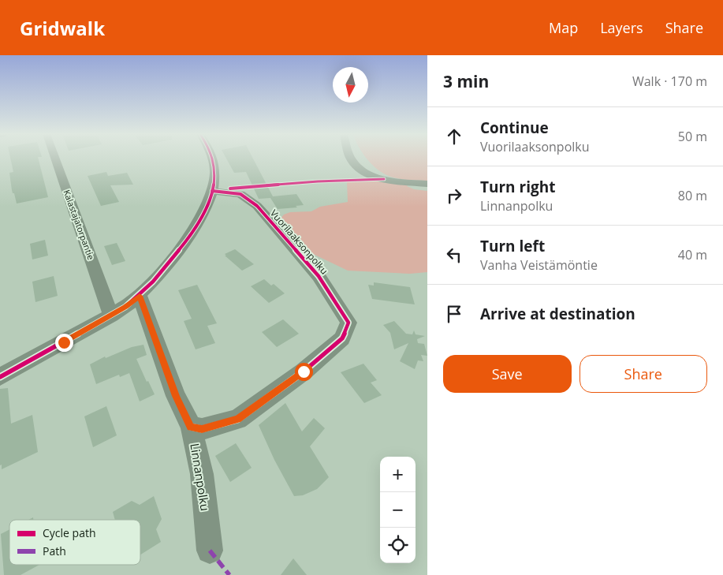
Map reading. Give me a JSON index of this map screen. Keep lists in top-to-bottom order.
{
  "streets": {
    "street": ["Kalastajatorpantie", "Vuorilaaksonpolku", "Linnanpolku"]
  },
  "crossings": [
    ["Vuorilaaksonpolku", "Linnanpolku"]
  ],
  "legend": ["Cycle path", "Path"],
  "north": "bottom",
  "page": {
    "header": "Gridwalk",
    "nav": ["Map", "Layers", "Share"],
    "heading": ["3 min", "Walk · 170 m"],
    "list": [
      ["Continue", "Vuorilaaksonpolku", "50 m"],
      ["Turn right", "Linnanpolku", "80 m"],
      ["Turn left", "Vanha Veistämöntie", "40 m"],
      "Arrive at destination"
    ],
    "buttons": ["Save", "Share"],
    "map_buttons": ["+", "−"]
  }
}
